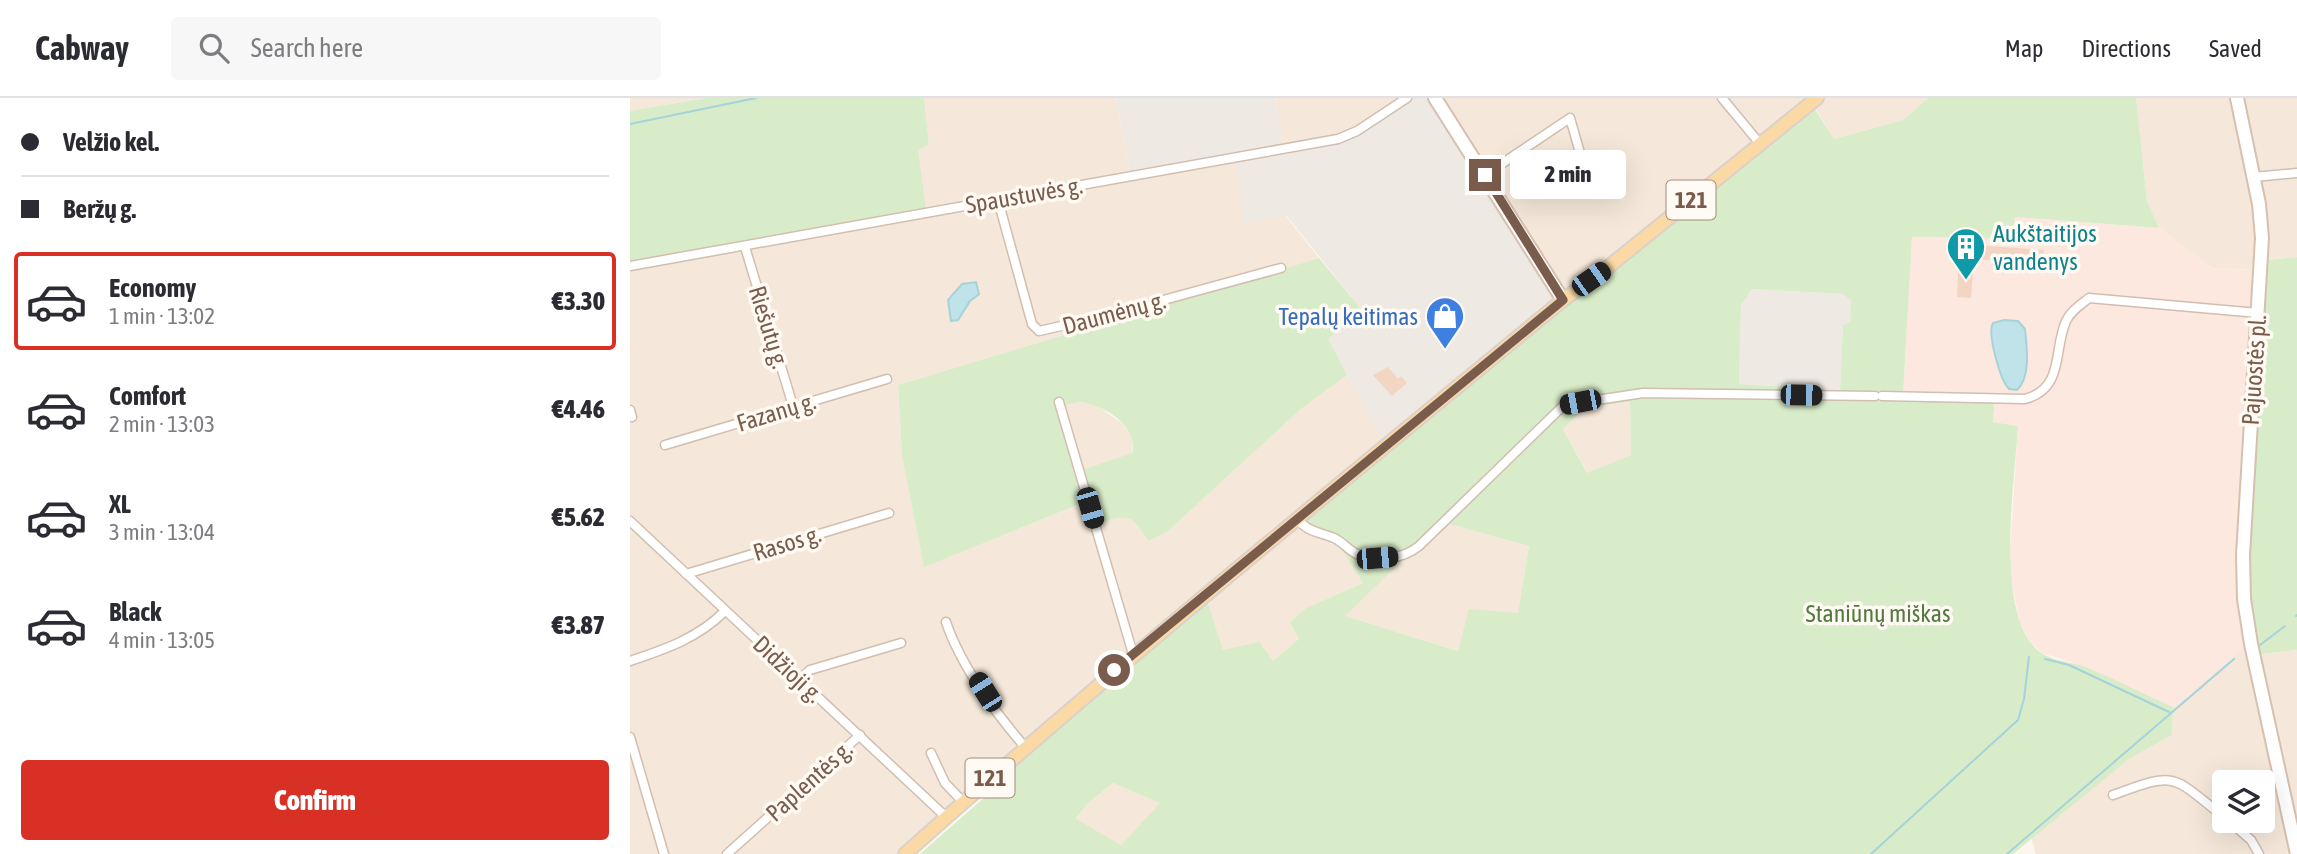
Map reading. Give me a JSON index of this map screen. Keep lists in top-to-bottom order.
{
  "streets": {
    "main road": ["121", "Pajuostės pl."],
    "street": [
      "Spaustuvės g.",
      "Daumėnų g.",
      "Riešutų g.",
      "Fazanų g.",
      "Rasos g.",
      "Didžioji g.",
      "Paplentės g."
    ]
  },
  "crossings": [
    ["Spaustuvės g.", "Daumėnų g."],
    ["Spaustuvės g.", "Riešutų g."],
    ["121", "Didžioji g."],
    ["Riešutų g.", "Fazanų g."],
    ["Rasos g.", "Didžioji g."],
    ["Didžioji g.", "Paplentės g."]
  ],
  "parks": ["Staniūnų miškas"],
  "places": {
    "building": ["Aukštaitijos vandenys"],
    "shop": ["Tepalų keitimas"]
  },
  "page": {
    "header": "Cabway",
    "search": "Search here",
    "nav": ["Map", "Directions", "Saved"],
    "banner": ["Velžio kel.", "Beržų g."],
    "bubble": "2 min",
    "list": [
      {
        "name": "Economy",
        "note": "1 min · 13:02",
        "value": "€3.30"
      },
      {
        "name": "Comfort",
        "note": "2 min · 13:03",
        "value": "€4.46"
      },
      {
        "name": "XL",
        "note": "3 min · 13:04",
        "value": "€5.62"
      },
      {
        "name": "Black",
        "note": "4 min · 13:05",
        "value": "€3.87"
      }
    ],
    "buttons": "Confirm"
  }
}
